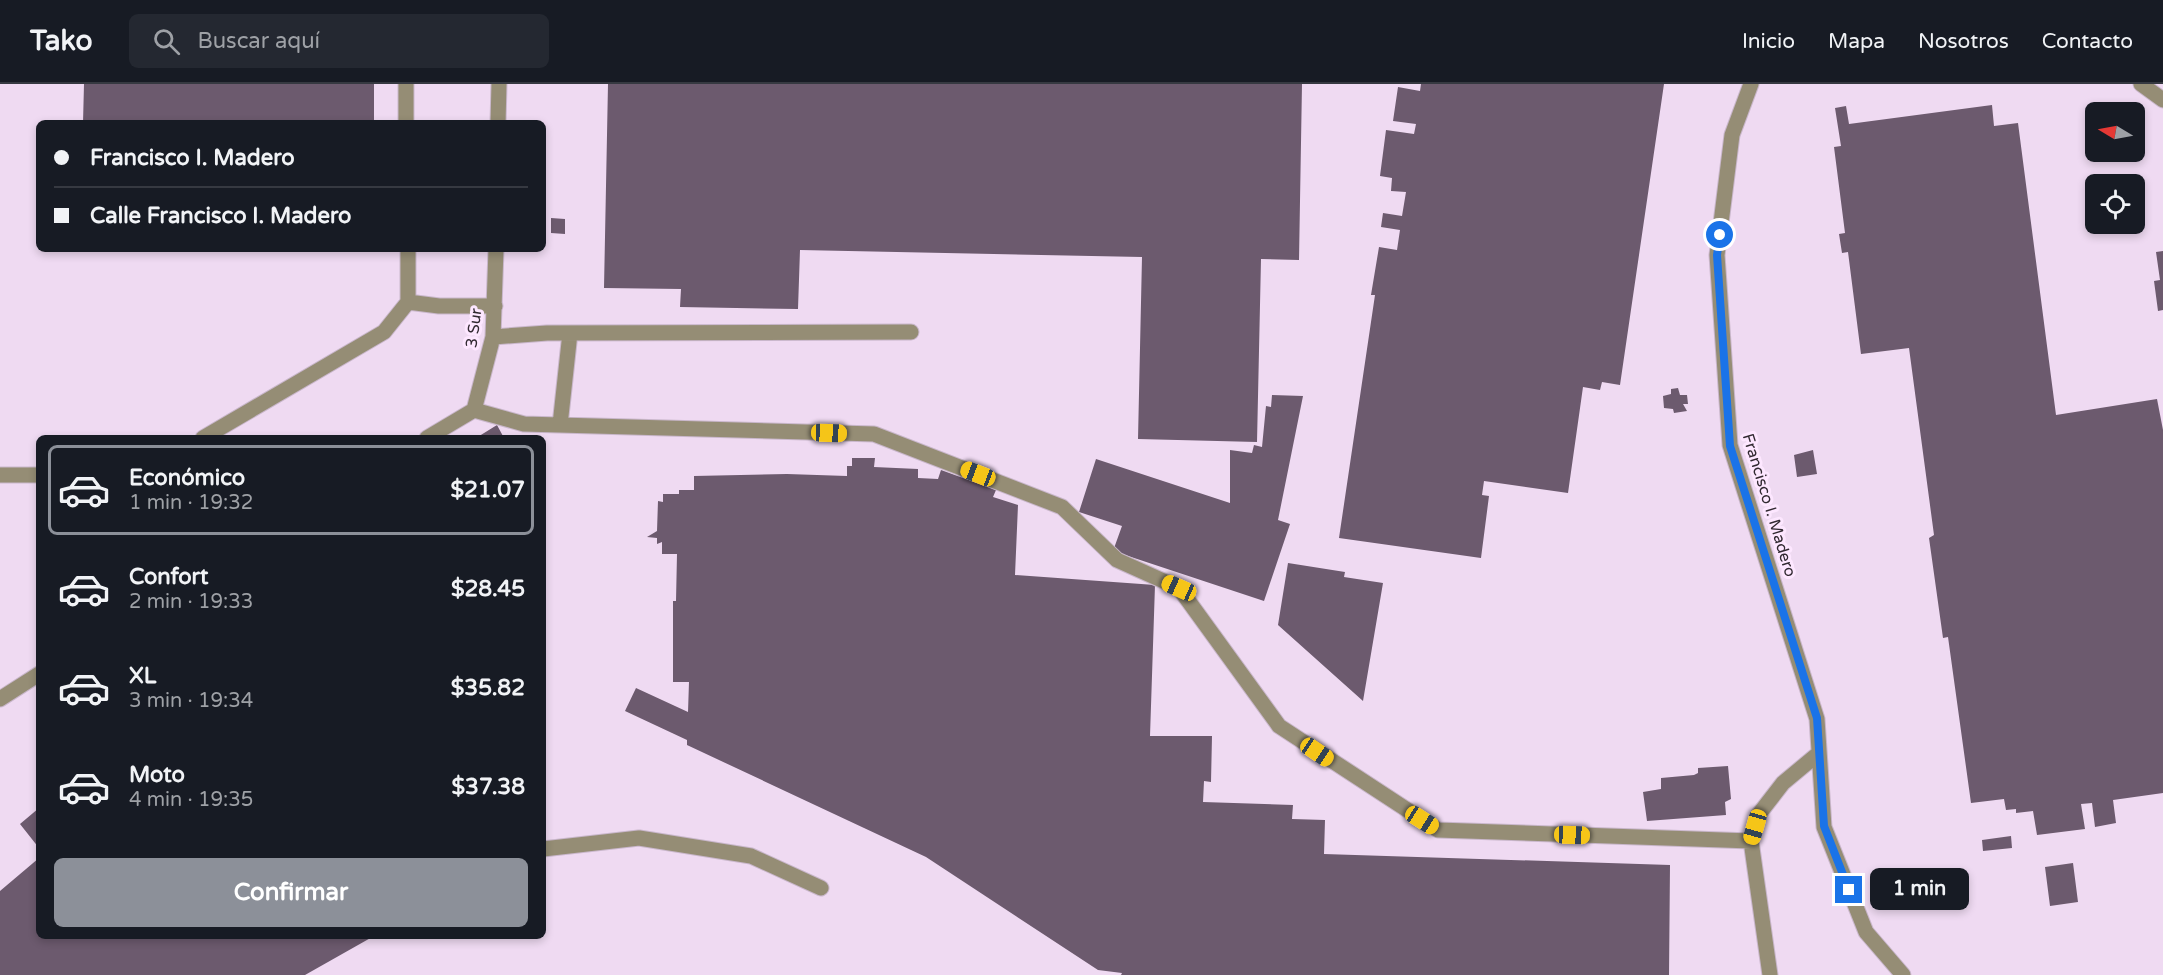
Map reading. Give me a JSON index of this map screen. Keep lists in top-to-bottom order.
{
  "streets": {
    "street": ["3 Sur", "Francisco I. Madero"]
  },
  "north": "left",
  "page": {
    "header": "Tako",
    "search": "Buscar aquí",
    "nav": [
      "Inicio",
      "Mapa",
      "Nosotros",
      "Contacto"
    ],
    "banner": ["Francisco I. Madero", "Calle Francisco I. Madero"],
    "list": [
      {
        "name": "Económico",
        "note": "1 min · 19:32",
        "value": "$21.07"
      },
      {
        "name": "Confort",
        "note": "2 min · 19:33",
        "value": "$28.45"
      },
      {
        "name": "XL",
        "note": "3 min · 19:34",
        "value": "$35.82"
      },
      {
        "name": "Moto",
        "note": "4 min · 19:35",
        "value": "$37.38"
      }
    ],
    "buttons": "Confirmar",
    "bubble": "1 min"
  }
}
